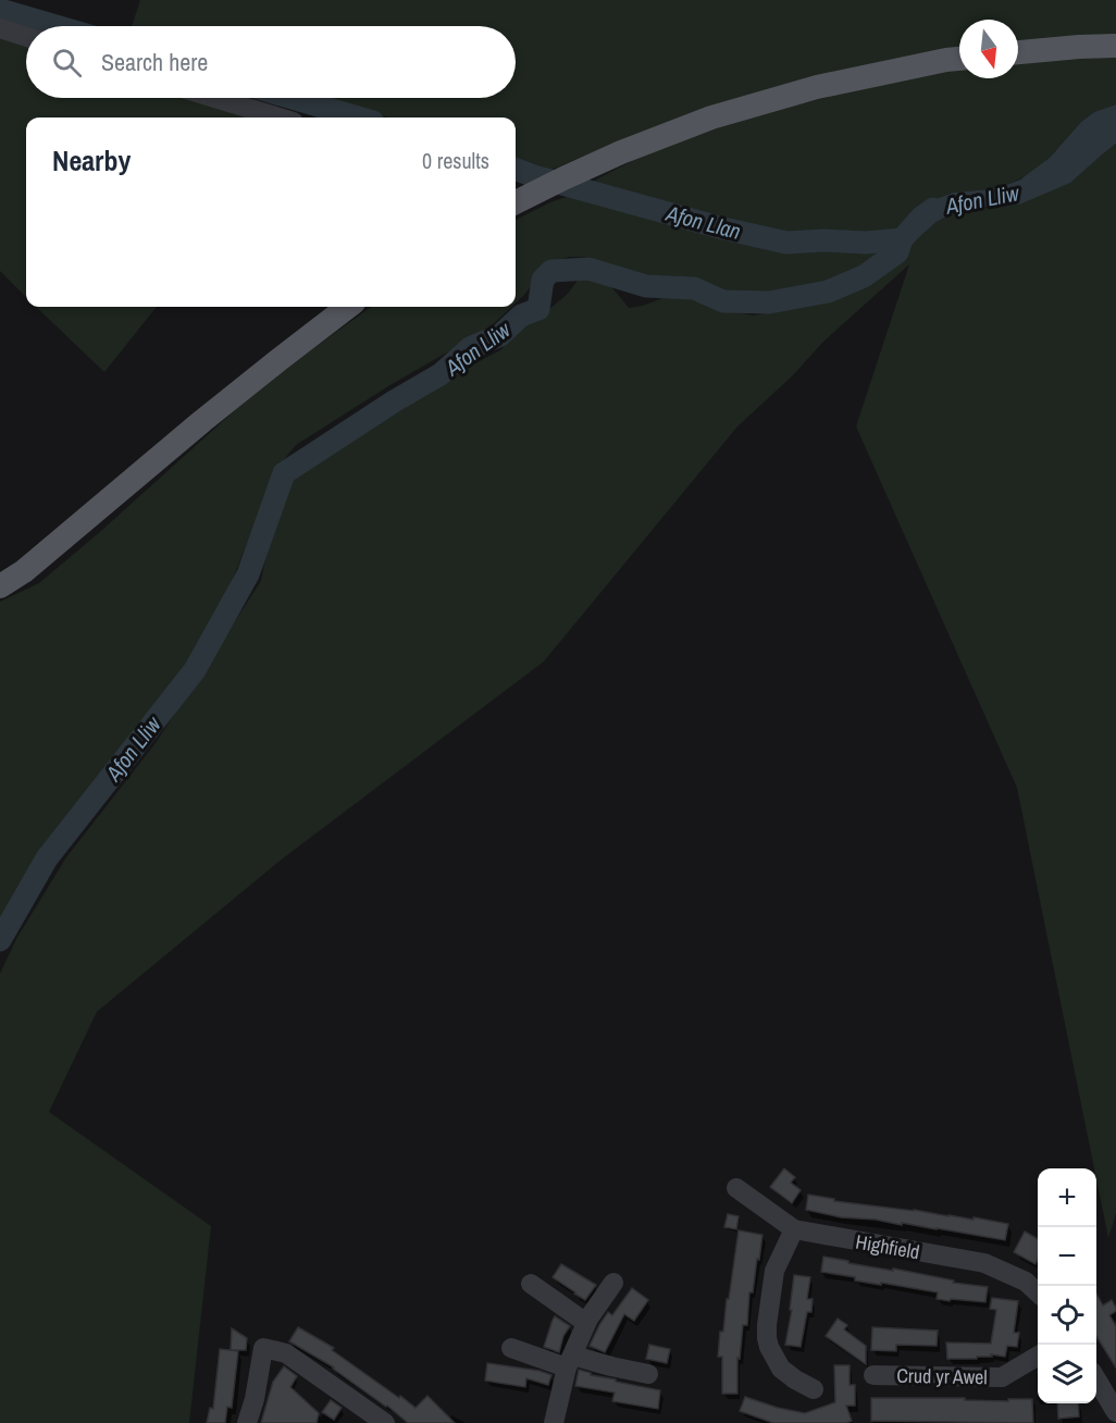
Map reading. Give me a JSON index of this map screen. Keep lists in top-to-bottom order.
{
  "streets": {
    "street": ["Highfield", "Crud yr Awel"]
  },
  "water": ["Afon Lliw", "Afon Llan"],
  "north": "bottom",
  "page": {
    "search": "Search here",
    "heading": ["Nearby", "0 results"],
    "map_buttons": ["+", "−"]
  }
}
